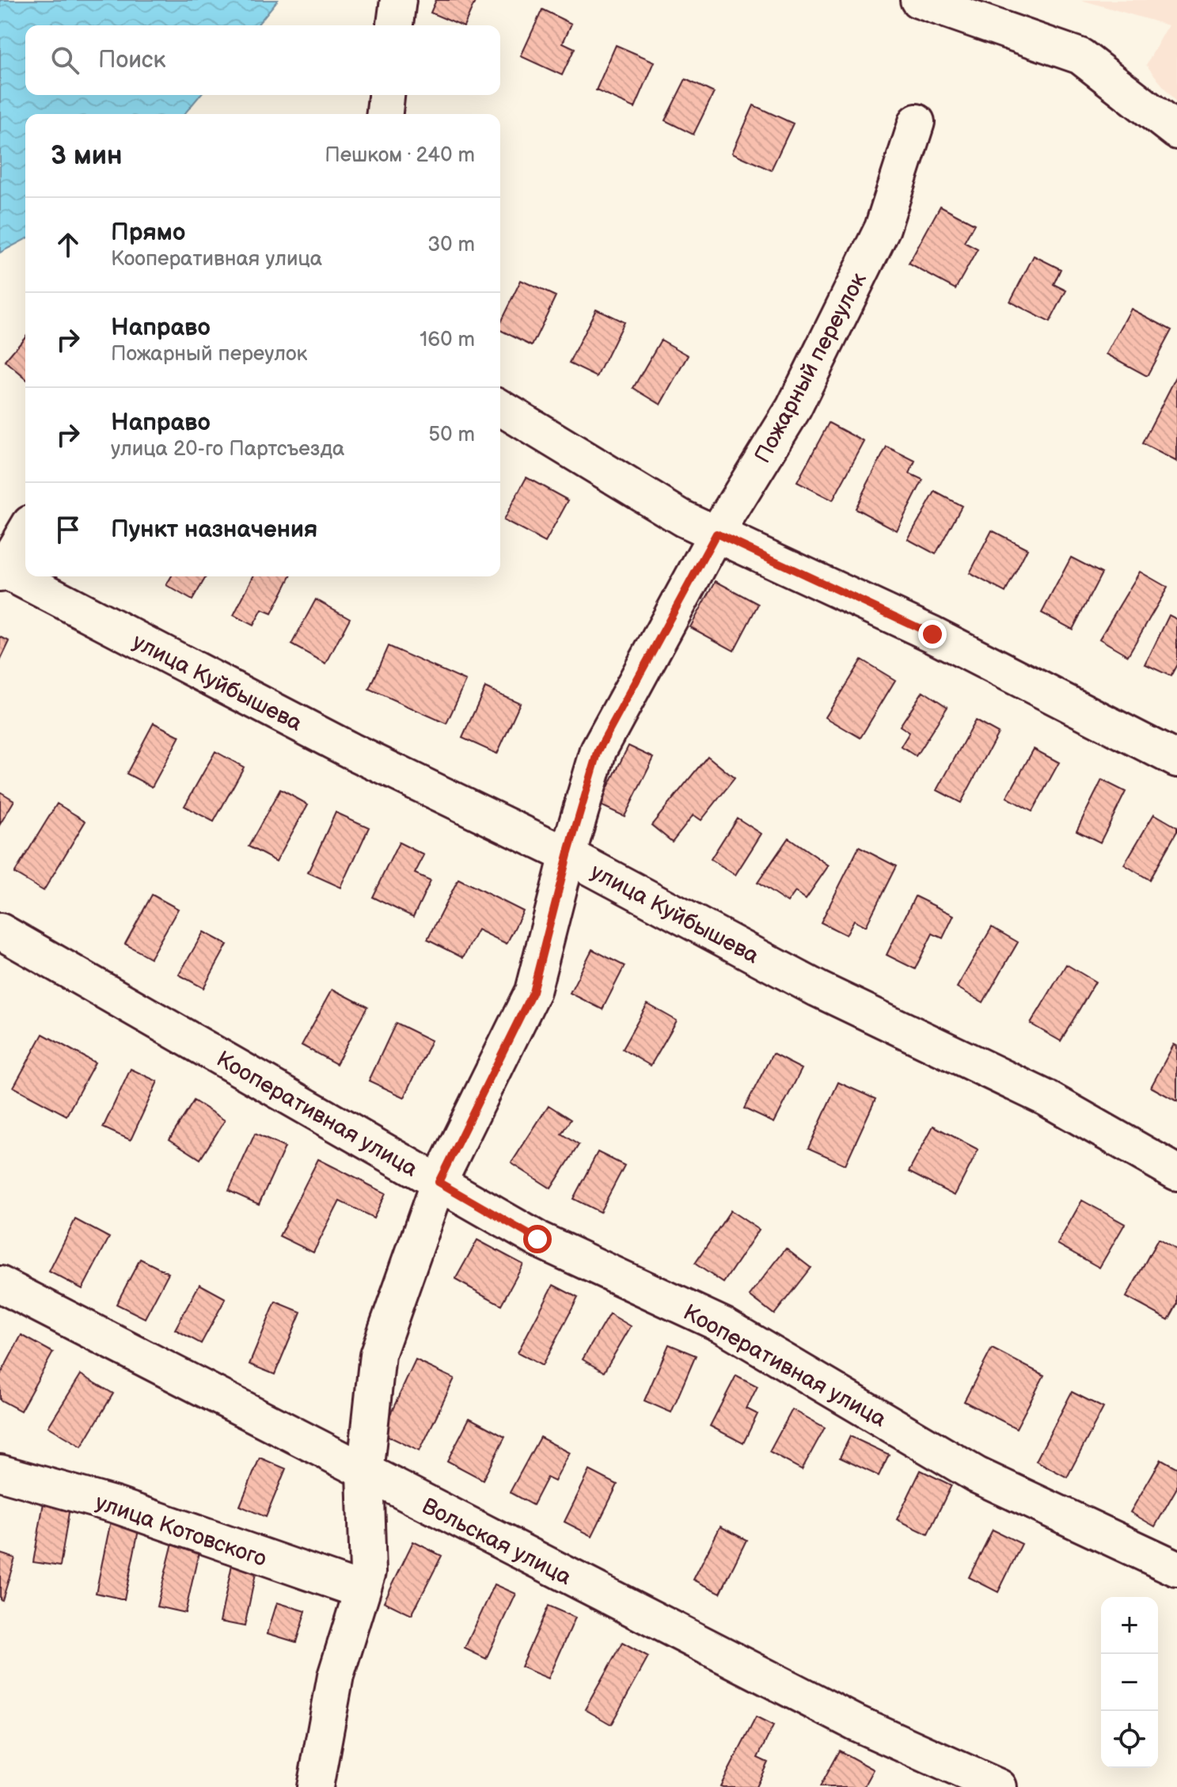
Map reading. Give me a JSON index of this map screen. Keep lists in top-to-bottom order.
{
  "streets": {
    "street": [
      "Пожарный переулок",
      "улица Куйбышева",
      "Кооперативная улица",
      "улица Котовского",
      "Вольская улица"
    ]
  },
  "crossings": [
    ["Пожарный переулок", "улица Куйбышева"],
    ["Пожарный переулок", "Кооперативная улица"],
    ["Пожарный переулок", "улица Котовского"],
    ["Пожарный переулок", "Вольская улица"]
  ],
  "page": {
    "search": "Поиск",
    "heading": ["3 мин", "Пешком · 240 m"],
    "list": [
      ["Прямо", "Кооперативная улица", "30 m"],
      ["Направо", "Пожарный переулок", "160 m"],
      ["Направо", "улица 20-го Партсъезда", "50 m"],
      "Пункт назначения"
    ],
    "map_buttons": ["+", "−"]
  }
}
